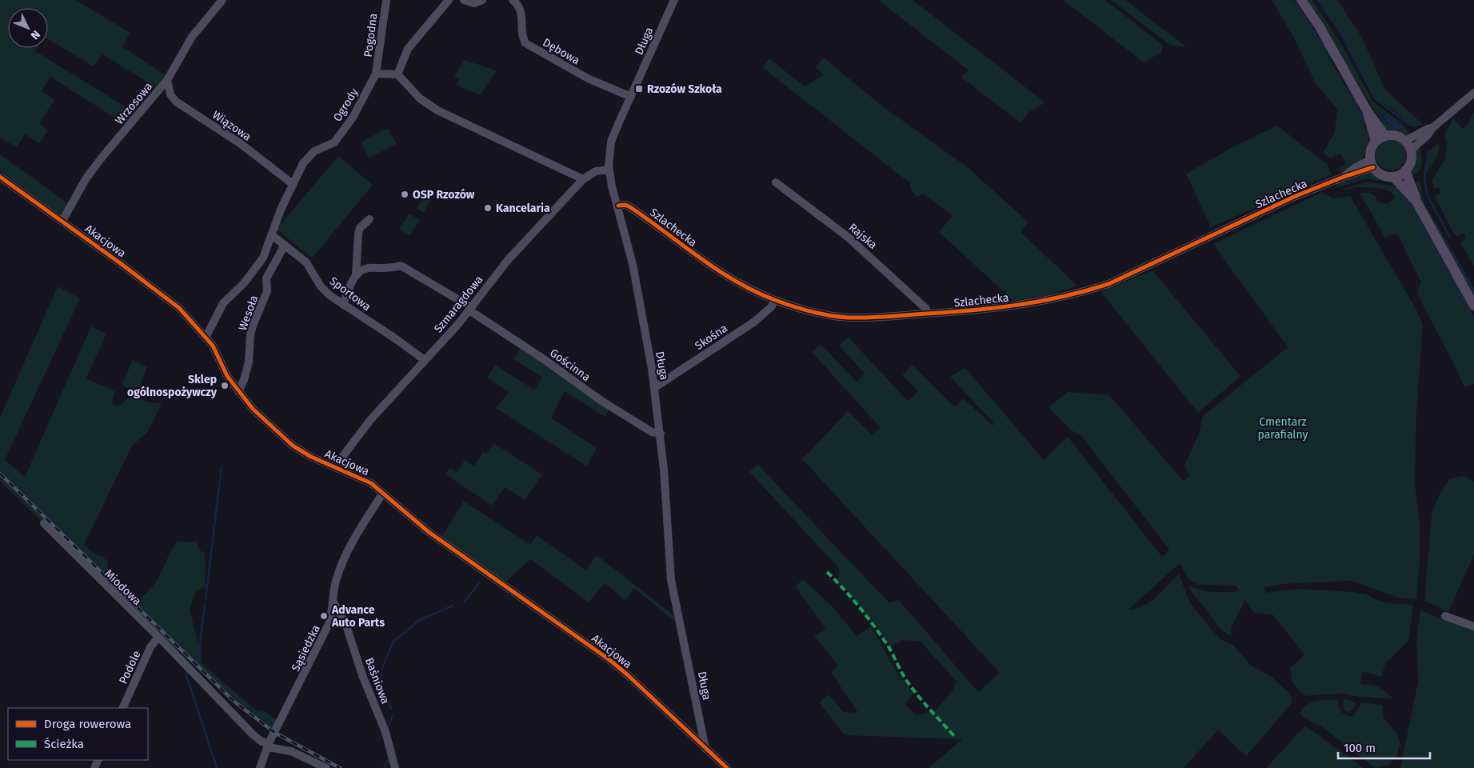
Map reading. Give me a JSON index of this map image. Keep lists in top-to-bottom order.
{
  "streets": {
    "street": [
      "Pogodna",
      "Długa",
      "Dębowa",
      "Wrzosowa",
      "Ogrody",
      "Wiązowa",
      "Szlachecka",
      "Rajska",
      "Akacjowa",
      "Sportowa",
      "Szmaragdowa",
      "Wesoła",
      "Skośna",
      "Gościnna",
      "Miodowa",
      "Sąsiedzka",
      "Podole",
      "Baśniowa"
    ]
  },
  "crossings": [
    ["Pogodna", "Ogrody"],
    ["Długa", "Dębowa"],
    ["Długa", "Szlachecka"],
    ["Długa", "Akacjowa"],
    ["Długa", "Szmaragdowa"],
    ["Długa", "Skośna"],
    ["Długa", "Gościnna"],
    ["Wrzosowa", "Wiązowa"],
    ["Wrzosowa", "Akacjowa"],
    ["Ogrody", "Wiązowa"],
    ["Ogrody", "Akacjowa"],
    ["Ogrody", "Sportowa"],
    ["Szlachecka", "Rajska"],
    ["Szlachecka", "Skośna"],
    ["Akacjowa", "Szmaragdowa"],
    ["Akacjowa", "Wesoła"],
    ["Akacjowa", "Sąsiedzka"],
    ["Sportowa", "Szmaragdowa"],
    ["Sportowa", "Wesoła"],
    ["Szmaragdowa", "Gościnna"],
    ["Miodowa", "Sąsiedzka"],
    ["Miodowa", "Podole"],
    ["Sąsiedzka", "Baśniowa"]
  ],
  "parks": ["Cmentarz parafialny"],
  "places": {
    "transit": ["Rzozów Szkoła"],
    "other": [
      "OSP Rzozów",
      "Kancelaria",
      "Sklep ogólnospożywczy",
      "Advance Auto Parts"
    ]
  },
  "legend": ["Droga rowerowa", "Ścieżka"],
  "scale_bar": "100 m",
  "north": "bottom right"
}
